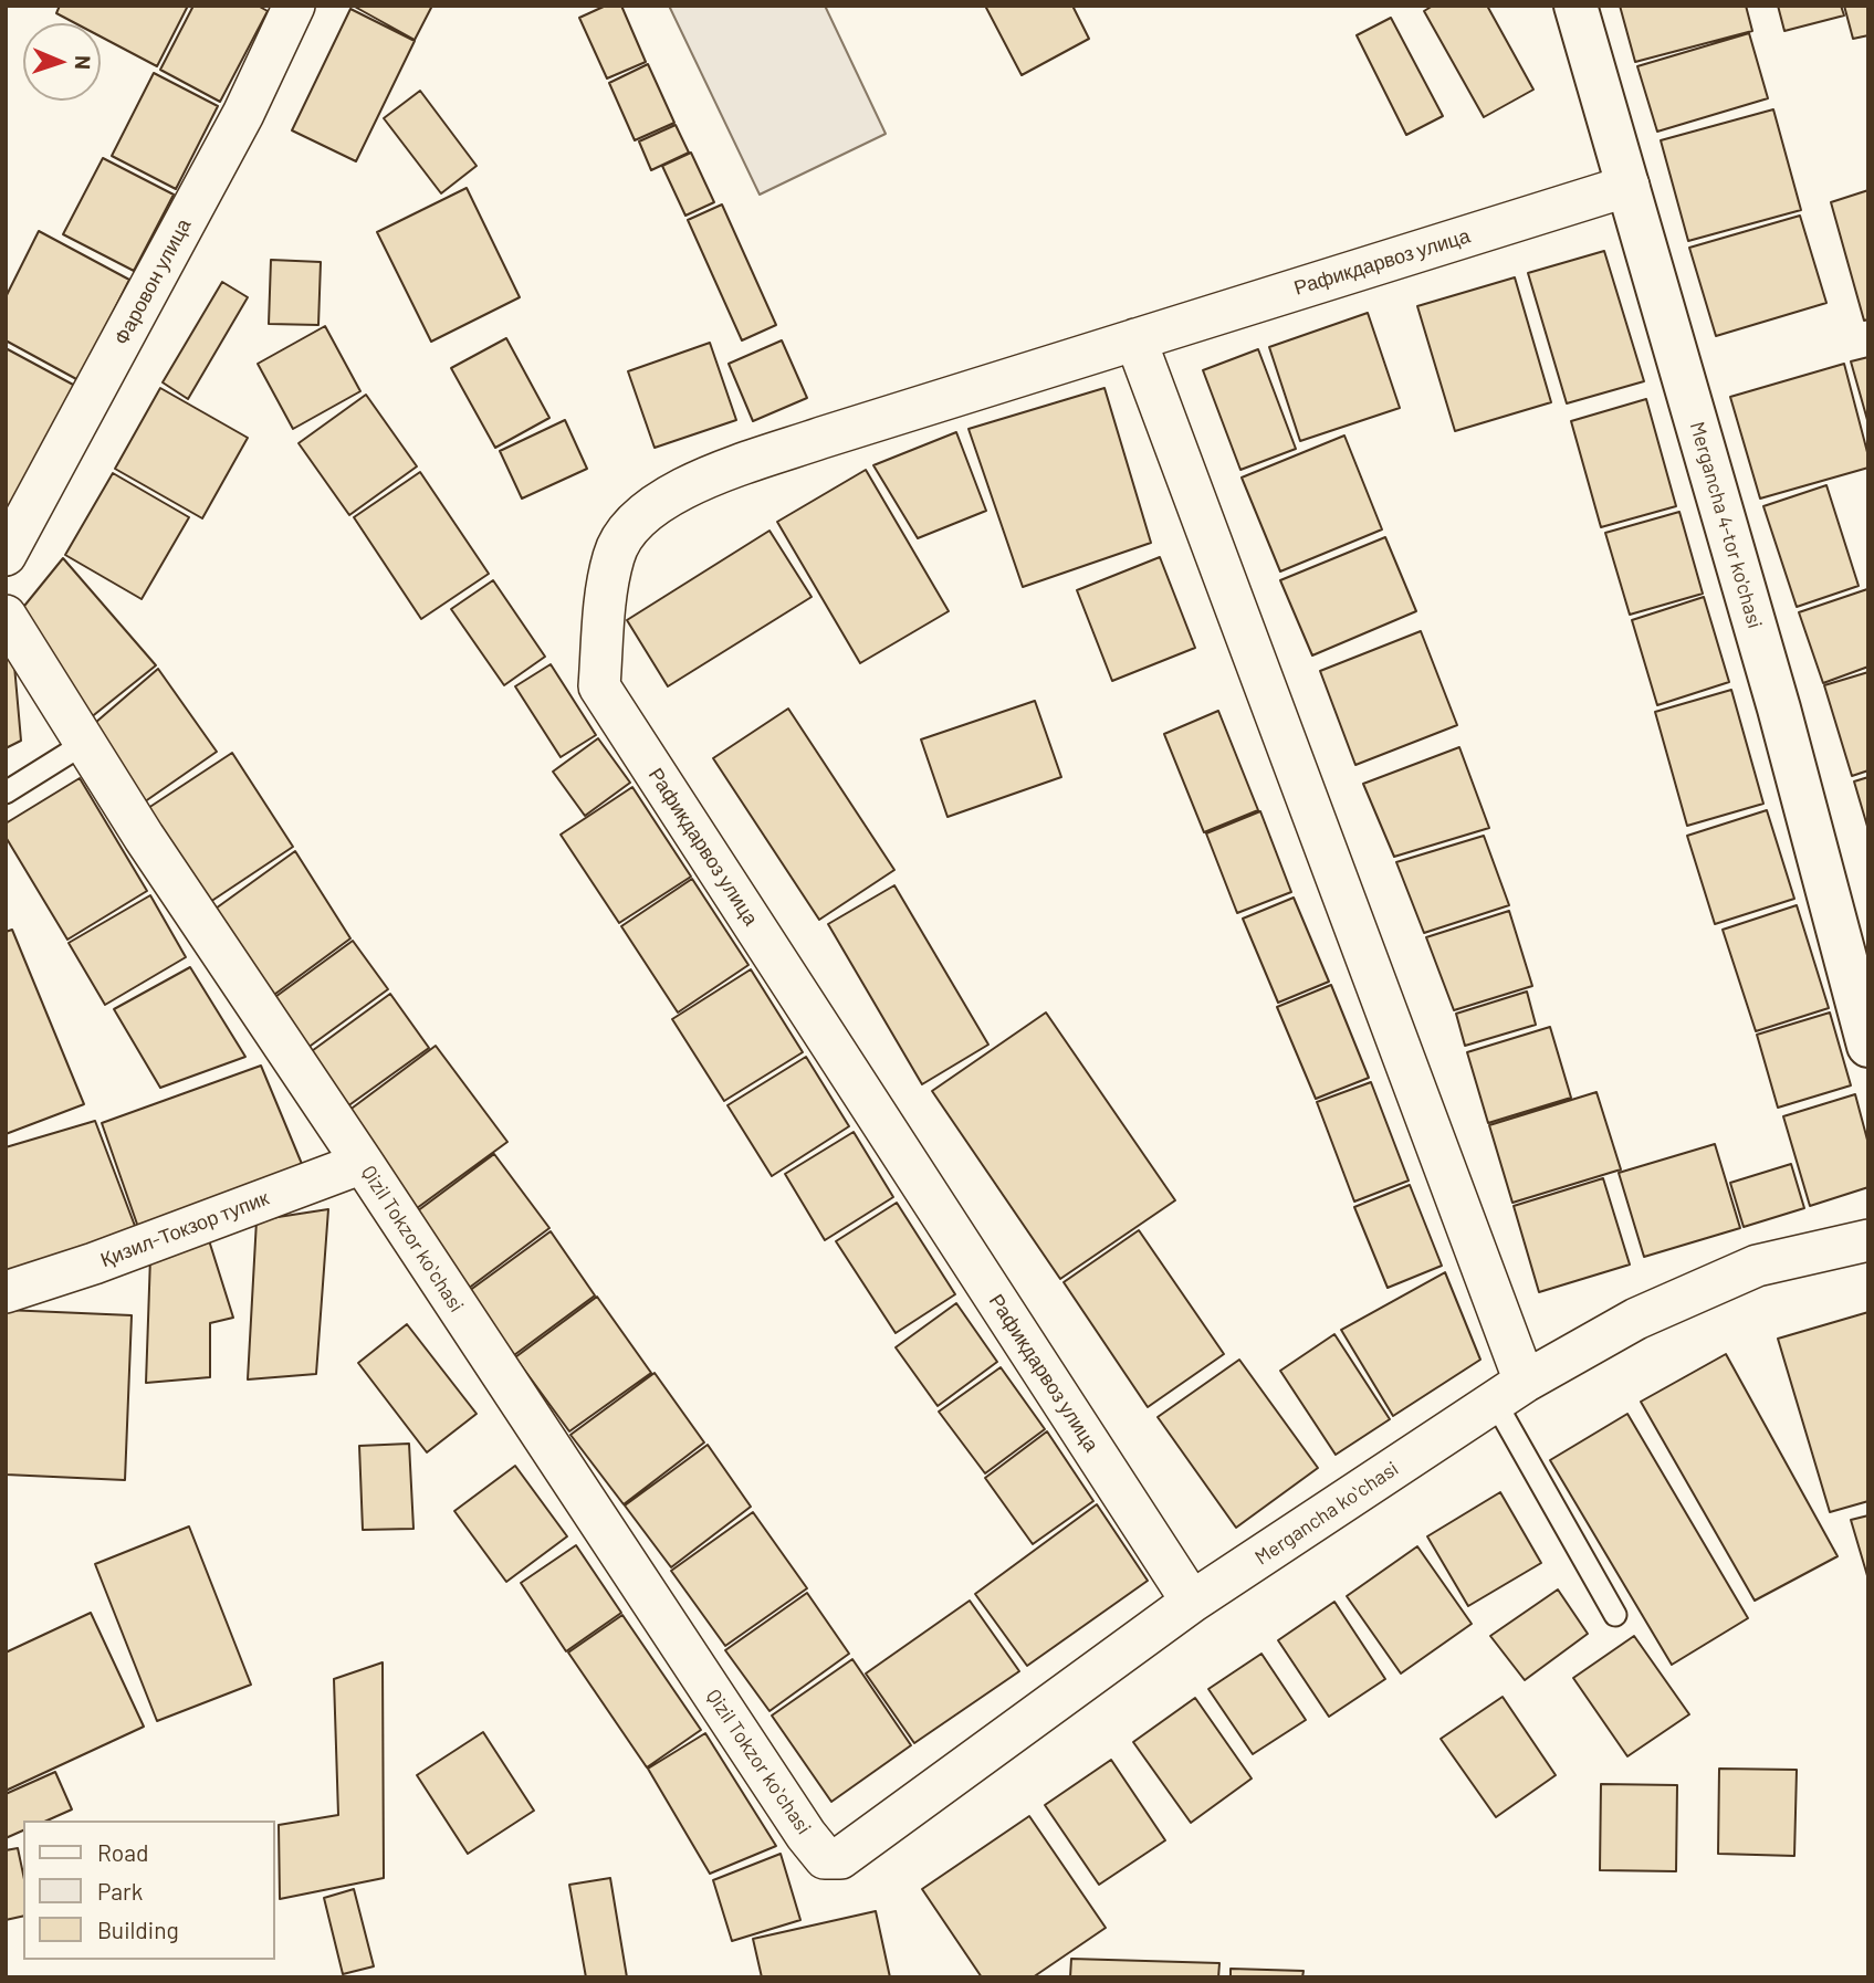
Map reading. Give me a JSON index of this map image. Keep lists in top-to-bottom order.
{
  "streets": {
    "main road": ["Mergancha 4-tor ko'chasi"],
    "street": [
      "Рафикдарвоз улица",
      "Фаровон улица",
      "Қизил-Токзор тупик",
      "Qizil Tokzor koʻchasi",
      "Mergancha koʻchasi"
    ]
  },
  "crossings": [
    ["Рафикдарвоз улица", "Mergancha 4-tor ko'chasi"],
    ["Рафикдарвоз улица", "Mergancha koʻchasi"],
    ["Қизил-Токзор тупик", "Qizil Tokzor koʻchasi"],
    ["Qizil Tokzor koʻchasi", "Mergancha koʻchasi"]
  ],
  "legend": ["Road", "Park", "Building"],
  "north": "right"
}
